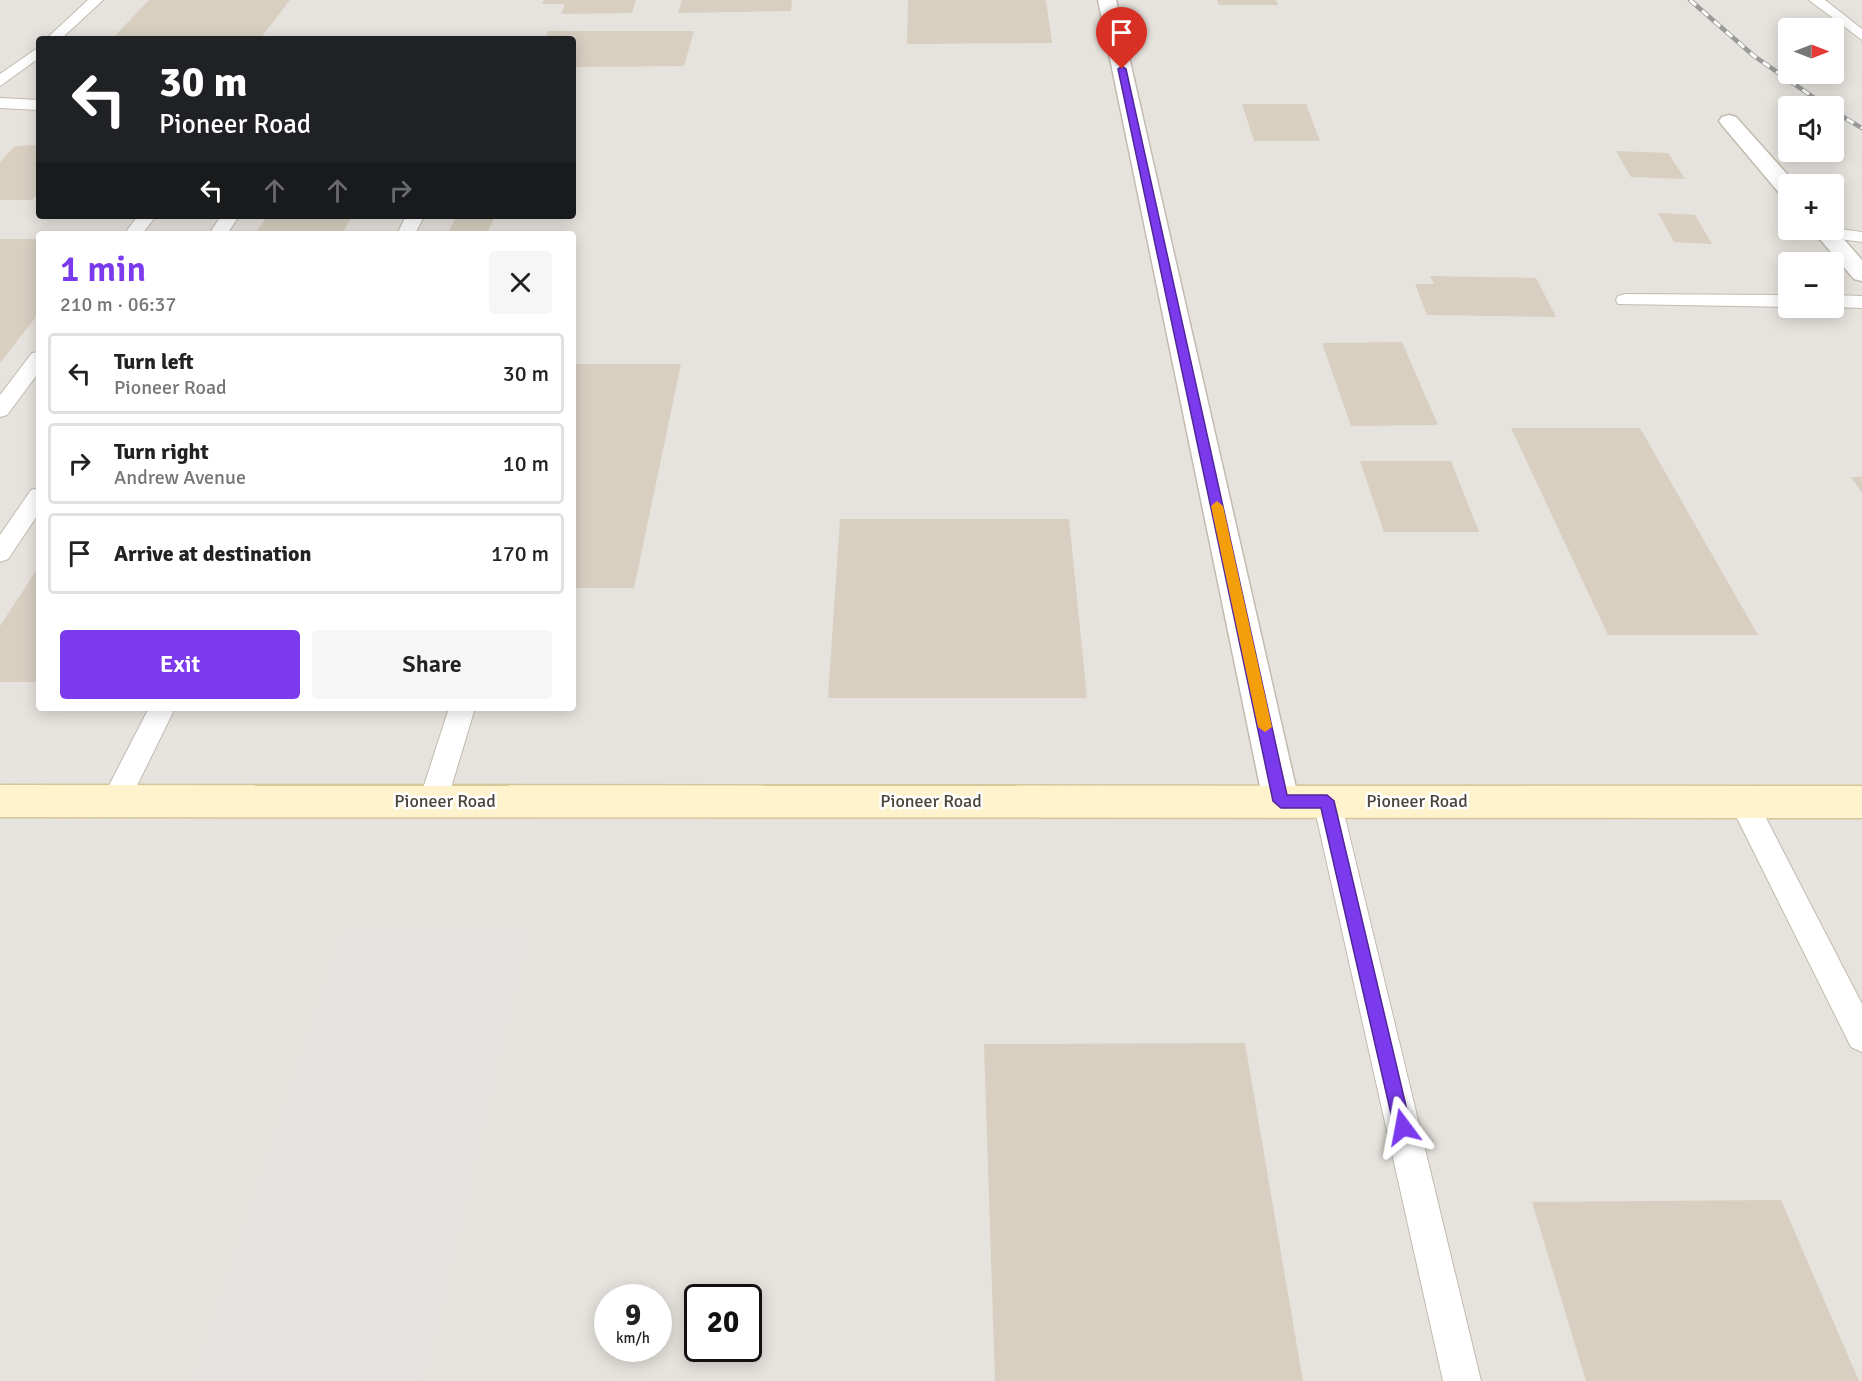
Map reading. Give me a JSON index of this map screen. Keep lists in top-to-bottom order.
{
  "streets": {
    "main road": ["Pioneer Road"]
  },
  "north": "right",
  "page": {
    "map_buttons": ["+", "−"],
    "turn": ["30 m", "Pioneer Road"],
    "heading": ["1 min", "210 m · 06:37"],
    "list": [
      {
        "name": "Turn left",
        "note": "Pioneer Road",
        "value": "30 m"
      },
      {
        "name": "Turn right",
        "note": "Andrew Avenue",
        "value": "10 m"
      },
      {
        "name": "Arrive at destination",
        "value": "170 m"
      }
    ],
    "buttons": ["Exit", "Share"],
    "speed": "9 km/h",
    "limit": "20"
  }
}
